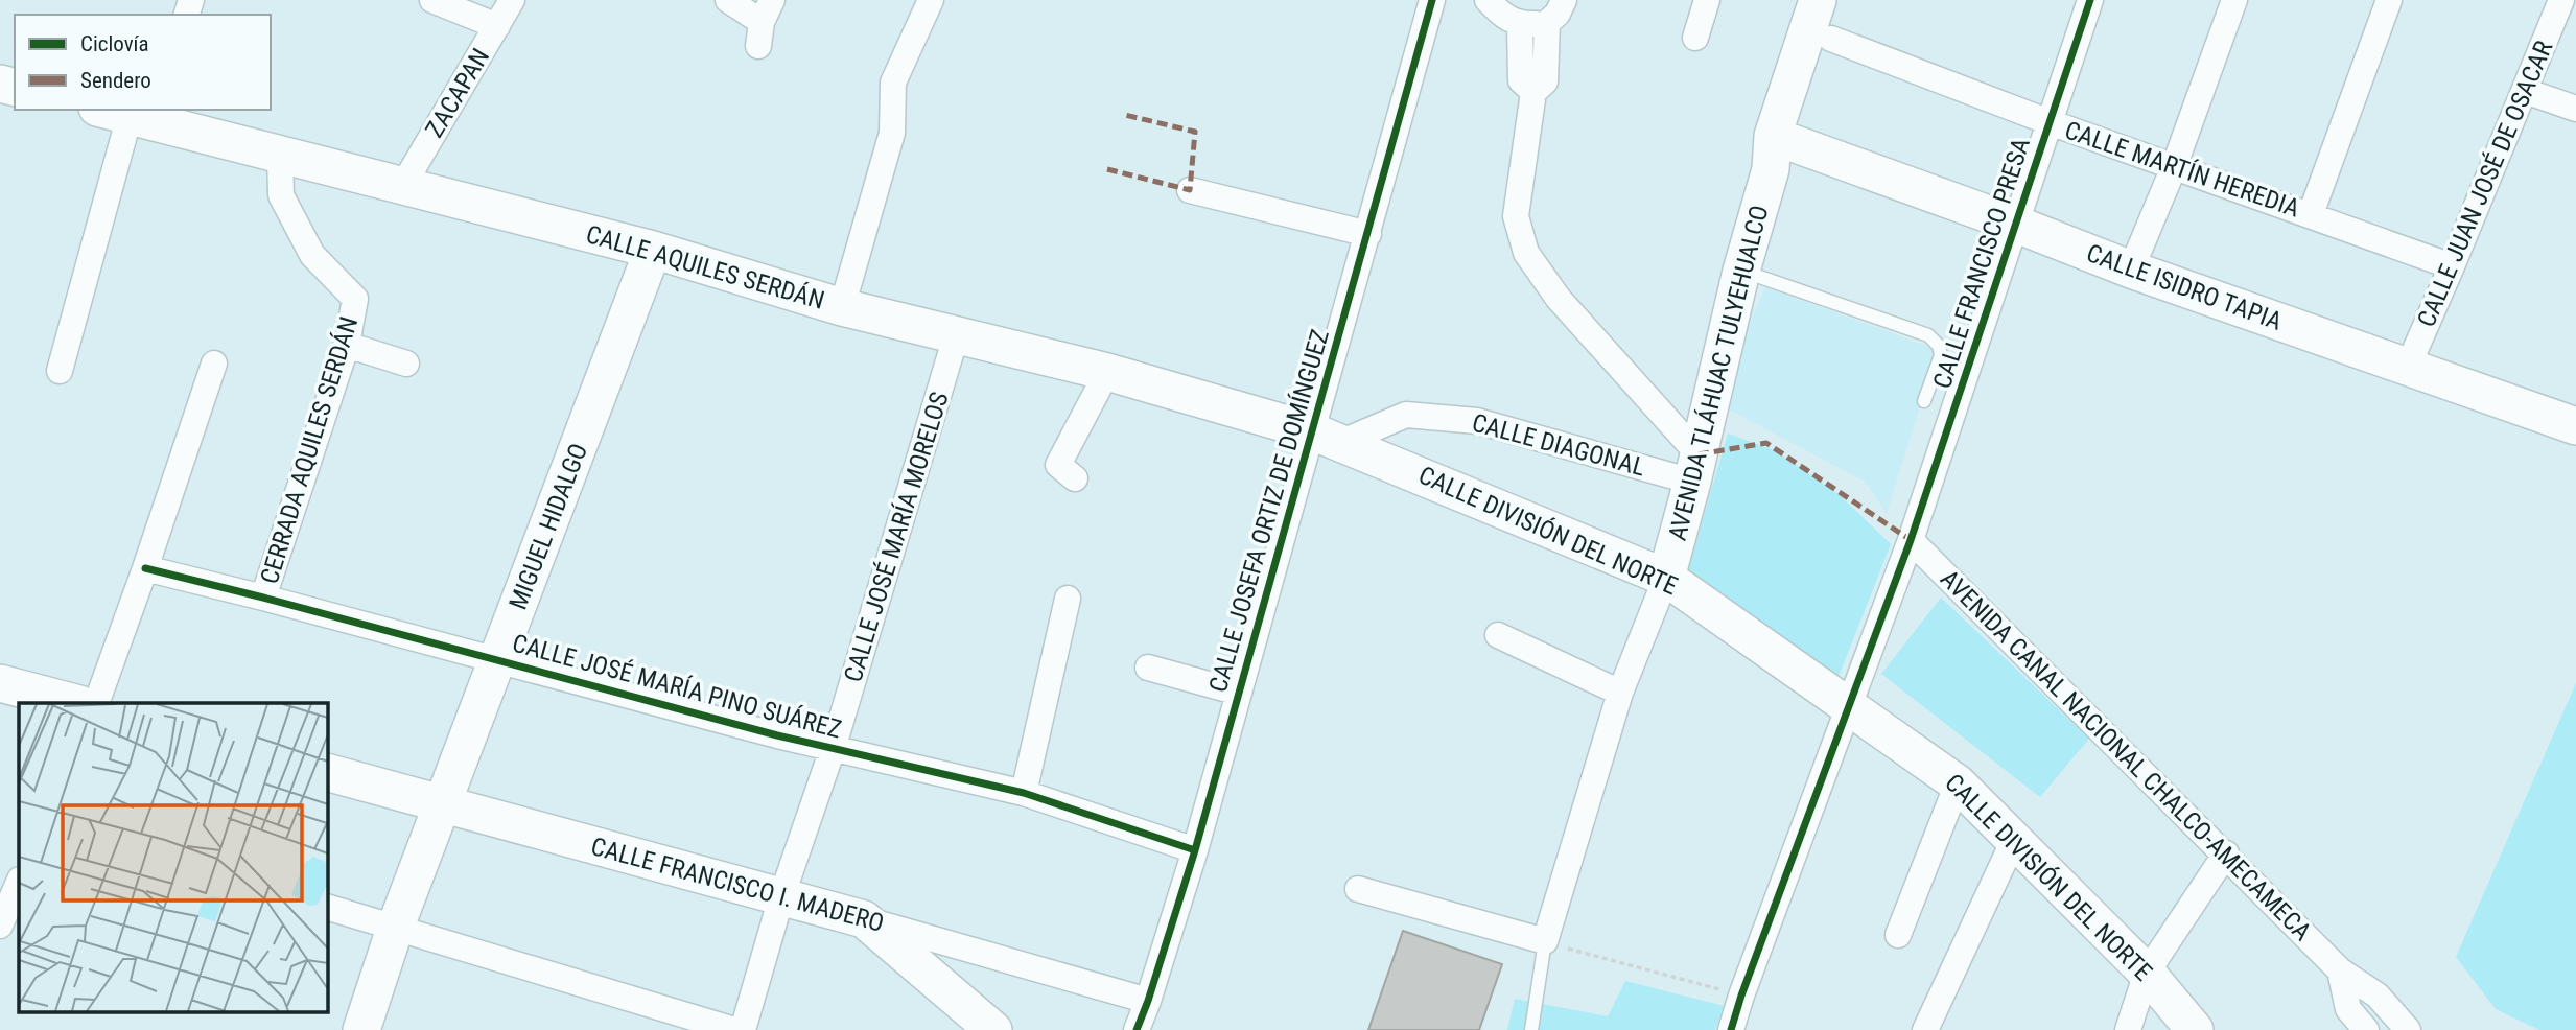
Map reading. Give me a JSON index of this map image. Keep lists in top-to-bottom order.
{
  "streets": {
    "main road": [
      "CALLE AQUILES SERDÁN",
      "CALLE ISIDRO TAPIA",
      "AVENIDA TLÁHUAC TULYEHUALCO",
      "MIGUEL HIDALGO",
      "CALLE DIVISIÓN DEL NORTE",
      "CALLE FRANCISCO I. MADERO"
    ],
    "street": [
      "ZACAPAN",
      "CALLE MARTÍN HEREDIA",
      "CALLE JUAN JOSÉ DE OSACAR",
      "CALLE FRANCISCO PRESA",
      "CALLE DIAGONAL",
      "CERRADA AQUILES SERDÁN",
      "CALLE JOSEFA ORTIZ DE DOMÍNGUEZ",
      "CALLE JOSÉ MARÍA MORELOS",
      "CALLE JOSÉ MARÍA PINO SUÁREZ",
      "AVENIDA CANAL NACIONAL CHALCO-AMECAMECA"
    ]
  },
  "crossings": [
    ["ZACAPAN", "CALLE AQUILES SERDÁN"],
    ["CALLE MARTÍN HEREDIA", "CALLE JUAN JOSÉ DE OSACAR"],
    ["CALLE MARTÍN HEREDIA", "CALLE FRANCISCO PRESA"],
    ["CALLE MARTÍN HEREDIA", "AVENIDA TLÁHUAC TULYEHUALCO"],
    ["CALLE JUAN JOSÉ DE OSACAR", "CALLE ISIDRO TAPIA"],
    ["CALLE FRANCISCO PRESA", "CALLE ISIDRO TAPIA"],
    ["CALLE FRANCISCO PRESA", "CALLE DIVISIÓN DEL NORTE"],
    ["CALLE FRANCISCO PRESA", "AVENIDA CANAL NACIONAL CHALCO-AMECAMECA"],
    ["CALLE AQUILES SERDÁN", "CALLE DIAGONAL"],
    ["CALLE AQUILES SERDÁN", "CERRADA AQUILES SERDÁN"],
    ["CALLE AQUILES SERDÁN", "CALLE JOSEFA ORTIZ DE DOMÍNGUEZ"],
    ["CALLE AQUILES SERDÁN", "MIGUEL HIDALGO"],
    ["CALLE AQUILES SERDÁN", "CALLE DIVISIÓN DEL NORTE"],
    ["CALLE AQUILES SERDÁN", "CALLE JOSÉ MARÍA MORELOS"],
    ["CALLE ISIDRO TAPIA", "AVENIDA TLÁHUAC TULYEHUALCO"],
    ["AVENIDA TLÁHUAC TULYEHUALCO", "CALLE DIAGONAL"],
    ["AVENIDA TLÁHUAC TULYEHUALCO", "CALLE DIVISIÓN DEL NORTE"],
    ["CALLE DIAGONAL", "CALLE JOSEFA ORTIZ DE DOMÍNGUEZ"],
    ["CALLE DIAGONAL", "CALLE DIVISIÓN DEL NORTE"],
    ["CERRADA AQUILES SERDÁN", "CALLE JOSÉ MARÍA PINO SUÁREZ"],
    ["CALLE JOSEFA ORTIZ DE DOMÍNGUEZ", "CALLE DIVISIÓN DEL NORTE"],
    ["CALLE JOSEFA ORTIZ DE DOMÍNGUEZ", "CALLE JOSÉ MARÍA PINO SUÁREZ"],
    ["CALLE JOSEFA ORTIZ DE DOMÍNGUEZ", "CALLE FRANCISCO I. MADERO"],
    ["MIGUEL HIDALGO", "CALLE JOSÉ MARÍA PINO SUÁREZ"],
    ["MIGUEL HIDALGO", "CALLE FRANCISCO I. MADERO"],
    ["CALLE JOSÉ MARÍA MORELOS", "CALLE JOSÉ MARÍA PINO SUÁREZ"],
    ["CALLE JOSÉ MARÍA MORELOS", "CALLE FRANCISCO I. MADERO"]
  ],
  "legend": ["Ciclovía", "Sendero"]
}
